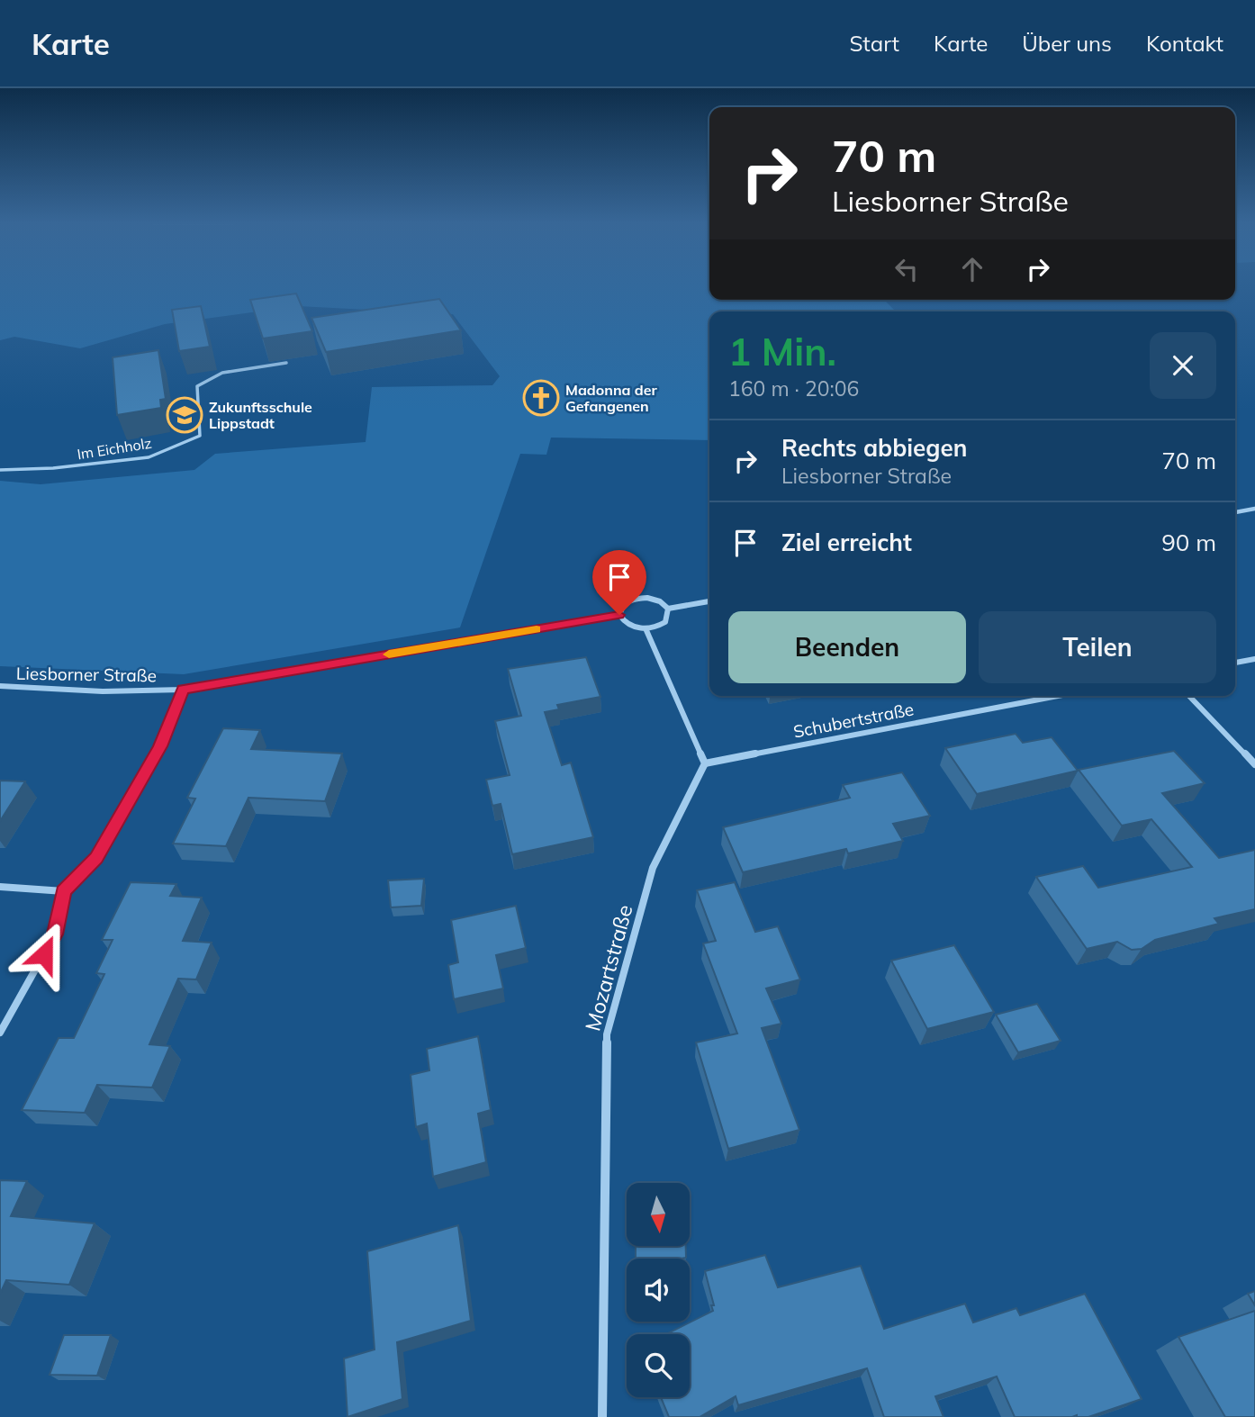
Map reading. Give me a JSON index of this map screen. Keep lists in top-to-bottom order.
{
  "streets": {
    "street": ["Liesborner Straße", "Schubertstraße", "Mozartstraße"],
    "lane": ["Im Eichholz"]
  },
  "crossings": [
    ["Schubertstraße", "Mozartstraße"]
  ],
  "places": {
    "church": ["Madonna der Gefangenen"],
    "school or university": ["Zukunftsschule Lippstadt"]
  },
  "north": "bottom",
  "page": {
    "header": "Karte",
    "nav": [
      "Start",
      "Karte",
      "Über uns",
      "Kontakt"
    ],
    "turn": ["70 m", "Liesborner Straße"],
    "heading": ["1 Min.", "160 m · 20:06"],
    "list": [
      {
        "name": "Rechts abbiegen",
        "note": "Liesborner Straße",
        "value": "70 m"
      },
      {
        "name": "Ziel erreicht",
        "value": "90 m"
      }
    ],
    "buttons": ["Beenden", "Teilen"]
  }
}
